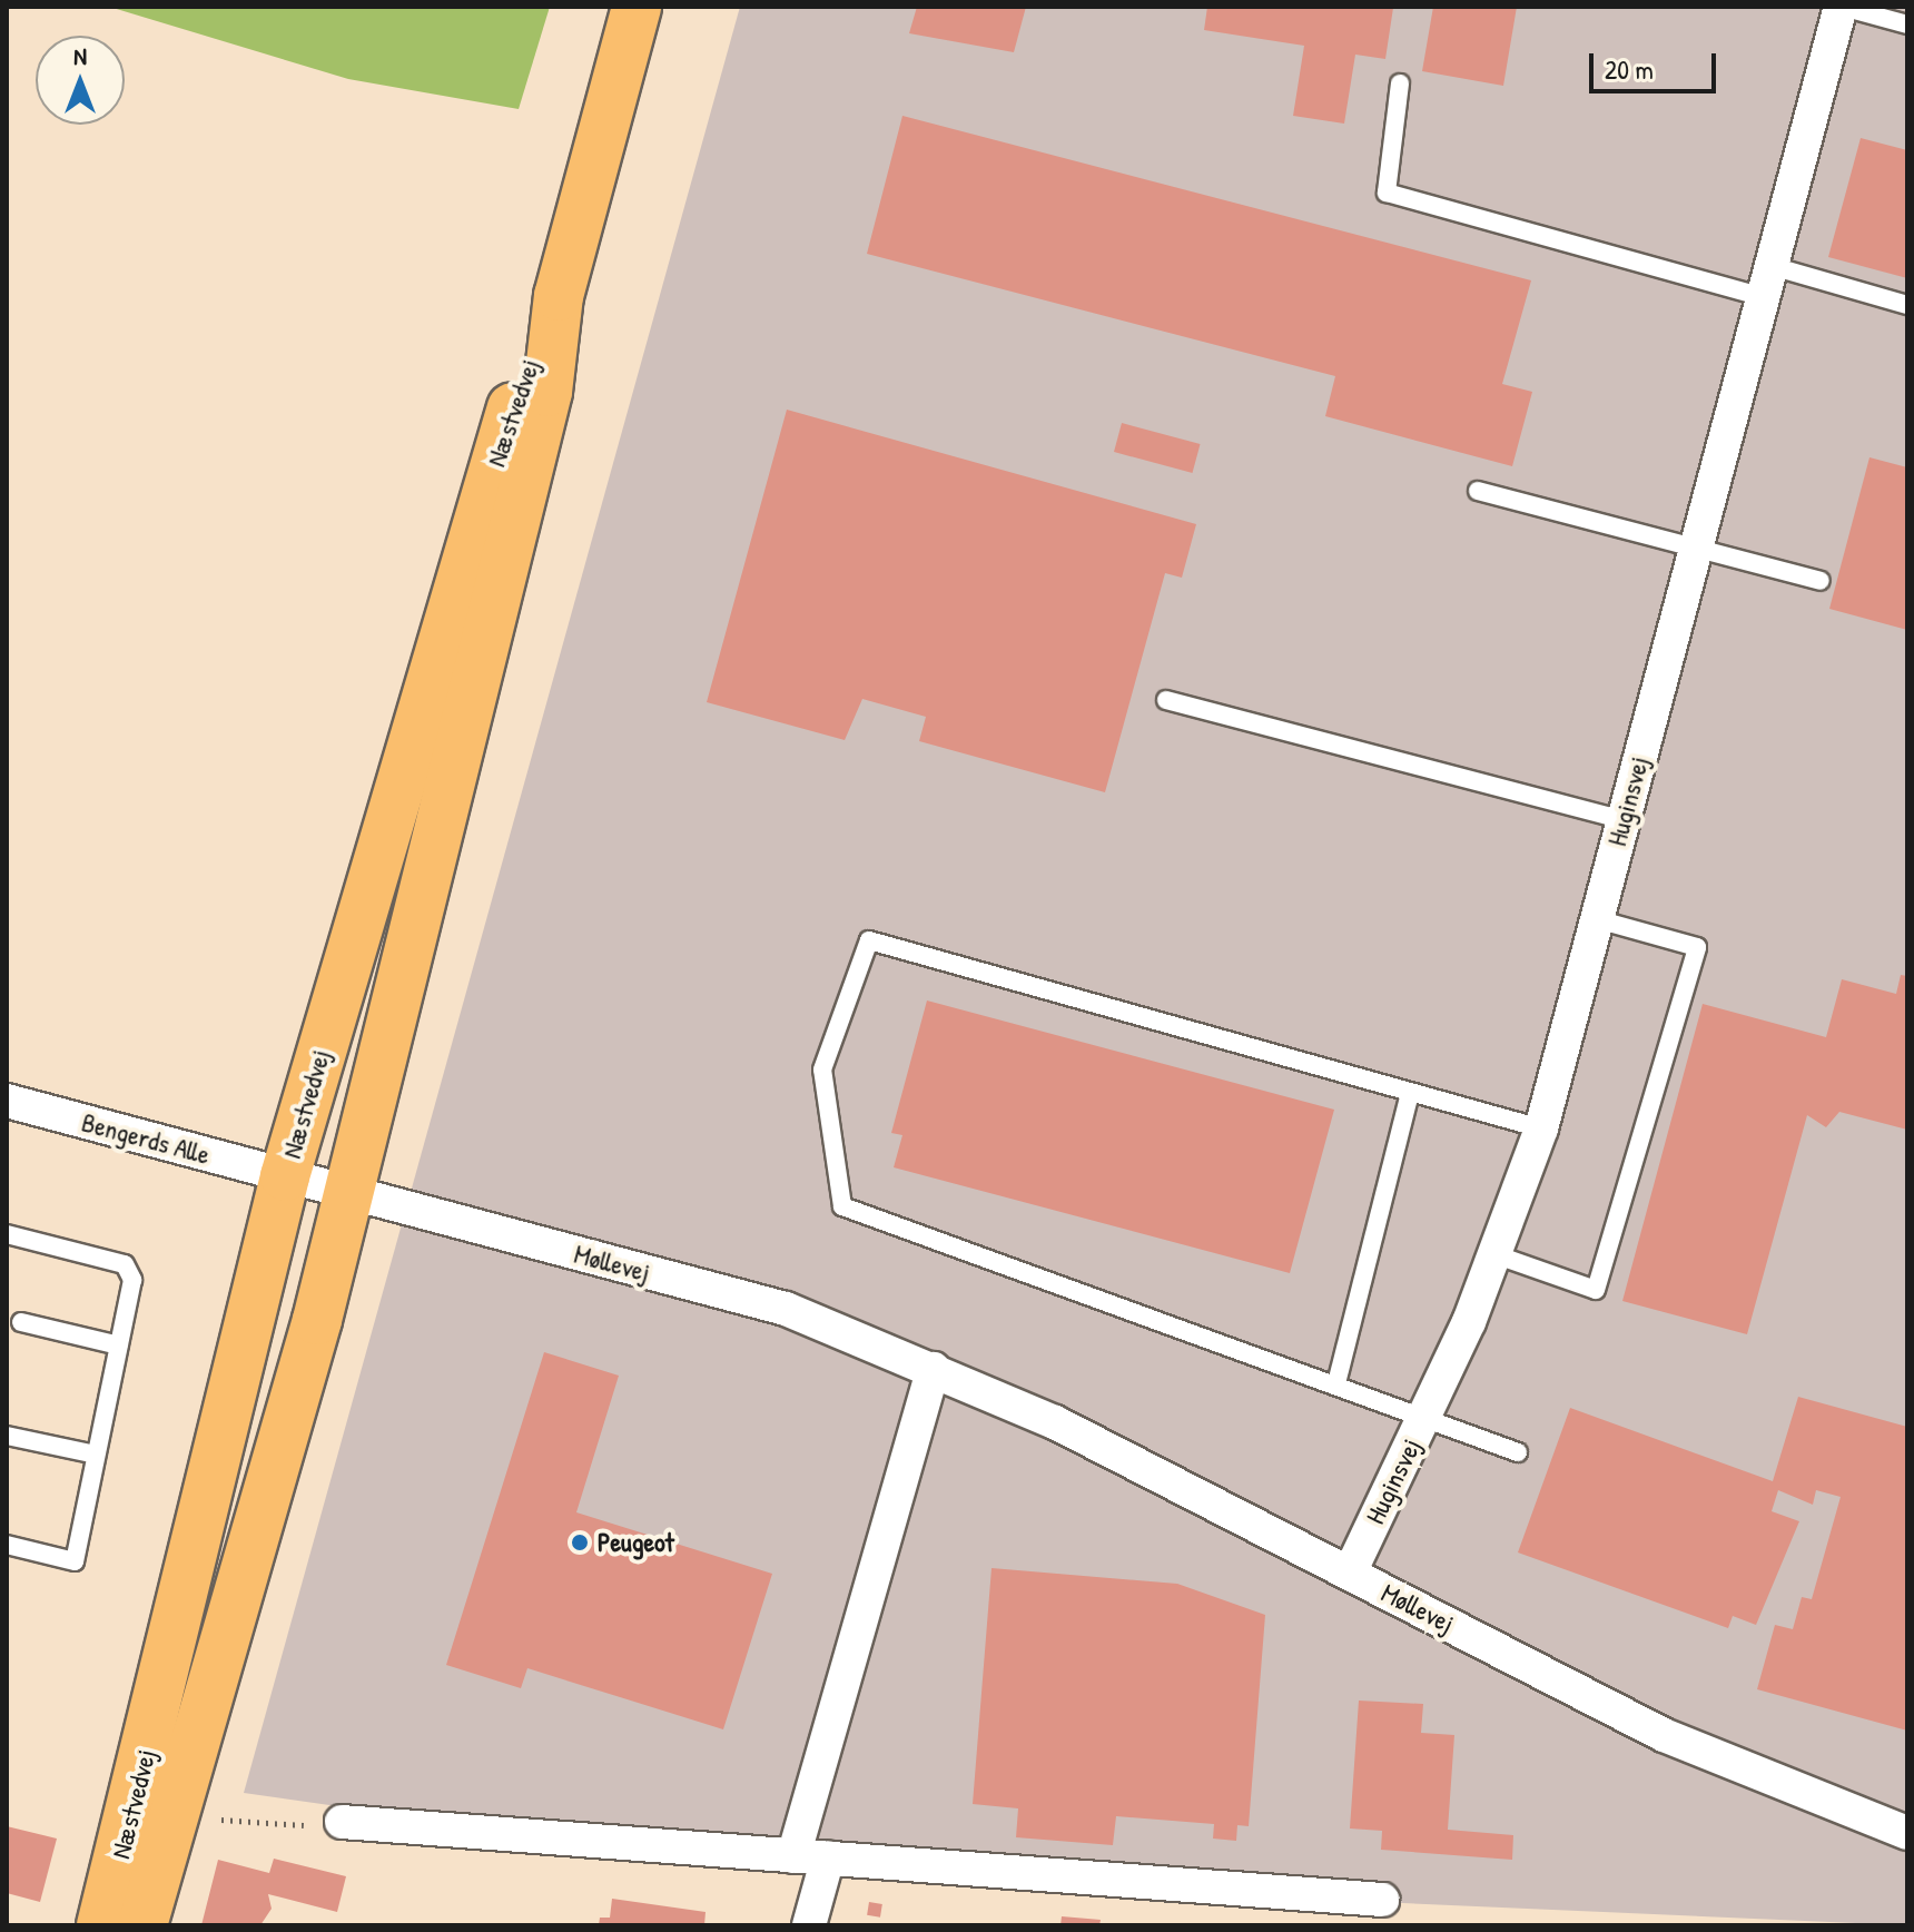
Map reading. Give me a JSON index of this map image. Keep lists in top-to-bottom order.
{
  "streets": {
    "main road": ["Næstvedvej"],
    "street": ["Huginsvej", "Bengerds Alle", "Møllevej"]
  },
  "crossings": [
    ["Næstvedvej", "Bengerds Alle"],
    ["Næstvedvej", "Møllevej"],
    ["Huginsvej", "Møllevej"],
    ["Bengerds Alle", "Møllevej"]
  ],
  "places": ["Peugeot"],
  "scale_bar": "20 m",
  "north": "top"
}
